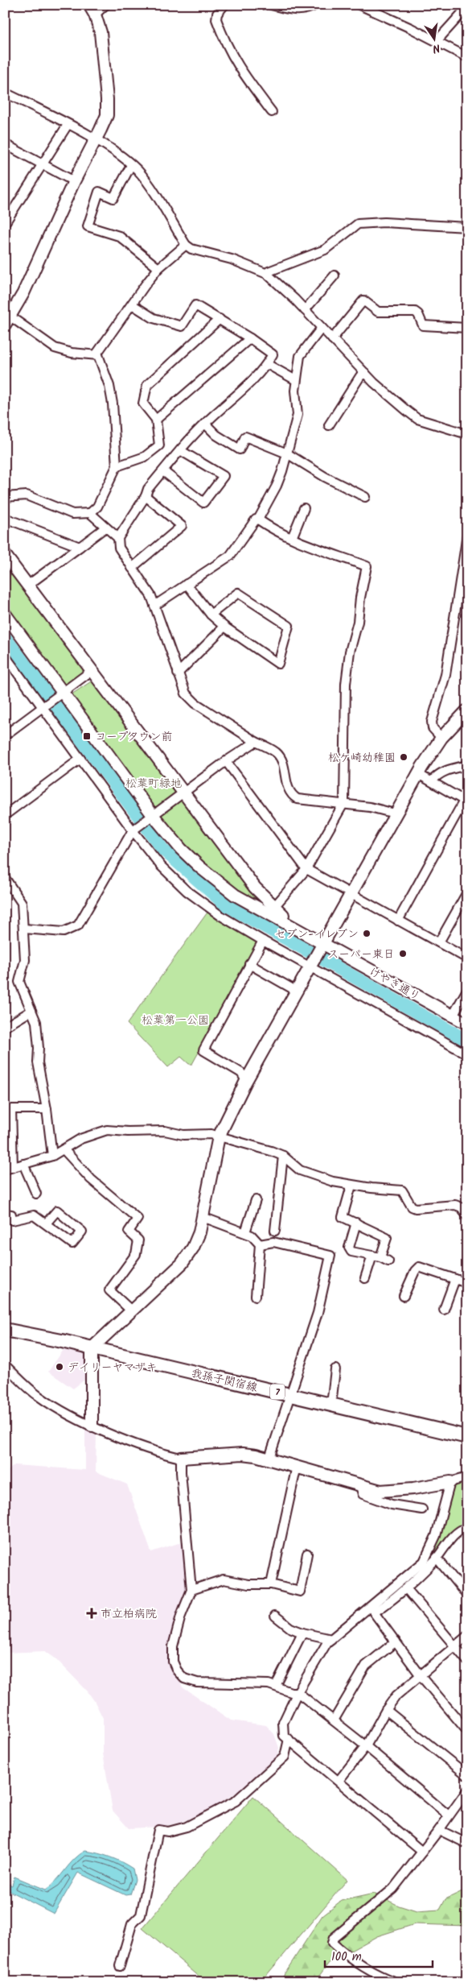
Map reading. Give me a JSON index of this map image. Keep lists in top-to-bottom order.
{
  "streets": {
    "main road": ["我孫子関宿線", "7"],
    "street": ["けやき通り"]
  },
  "parks": ["松葉町緑地", "松葉第一公園"],
  "places": {
    "transit": ["コープタウン前"],
    "other": [
      "松ケ崎幼稚園",
      "セブン-イレブン",
      "スーパー東日",
      "デイリーヤマザキ"
    ],
    "health": ["市立柏病院"]
  },
  "scale_bar": "100 m",
  "north": "bottom"
}
